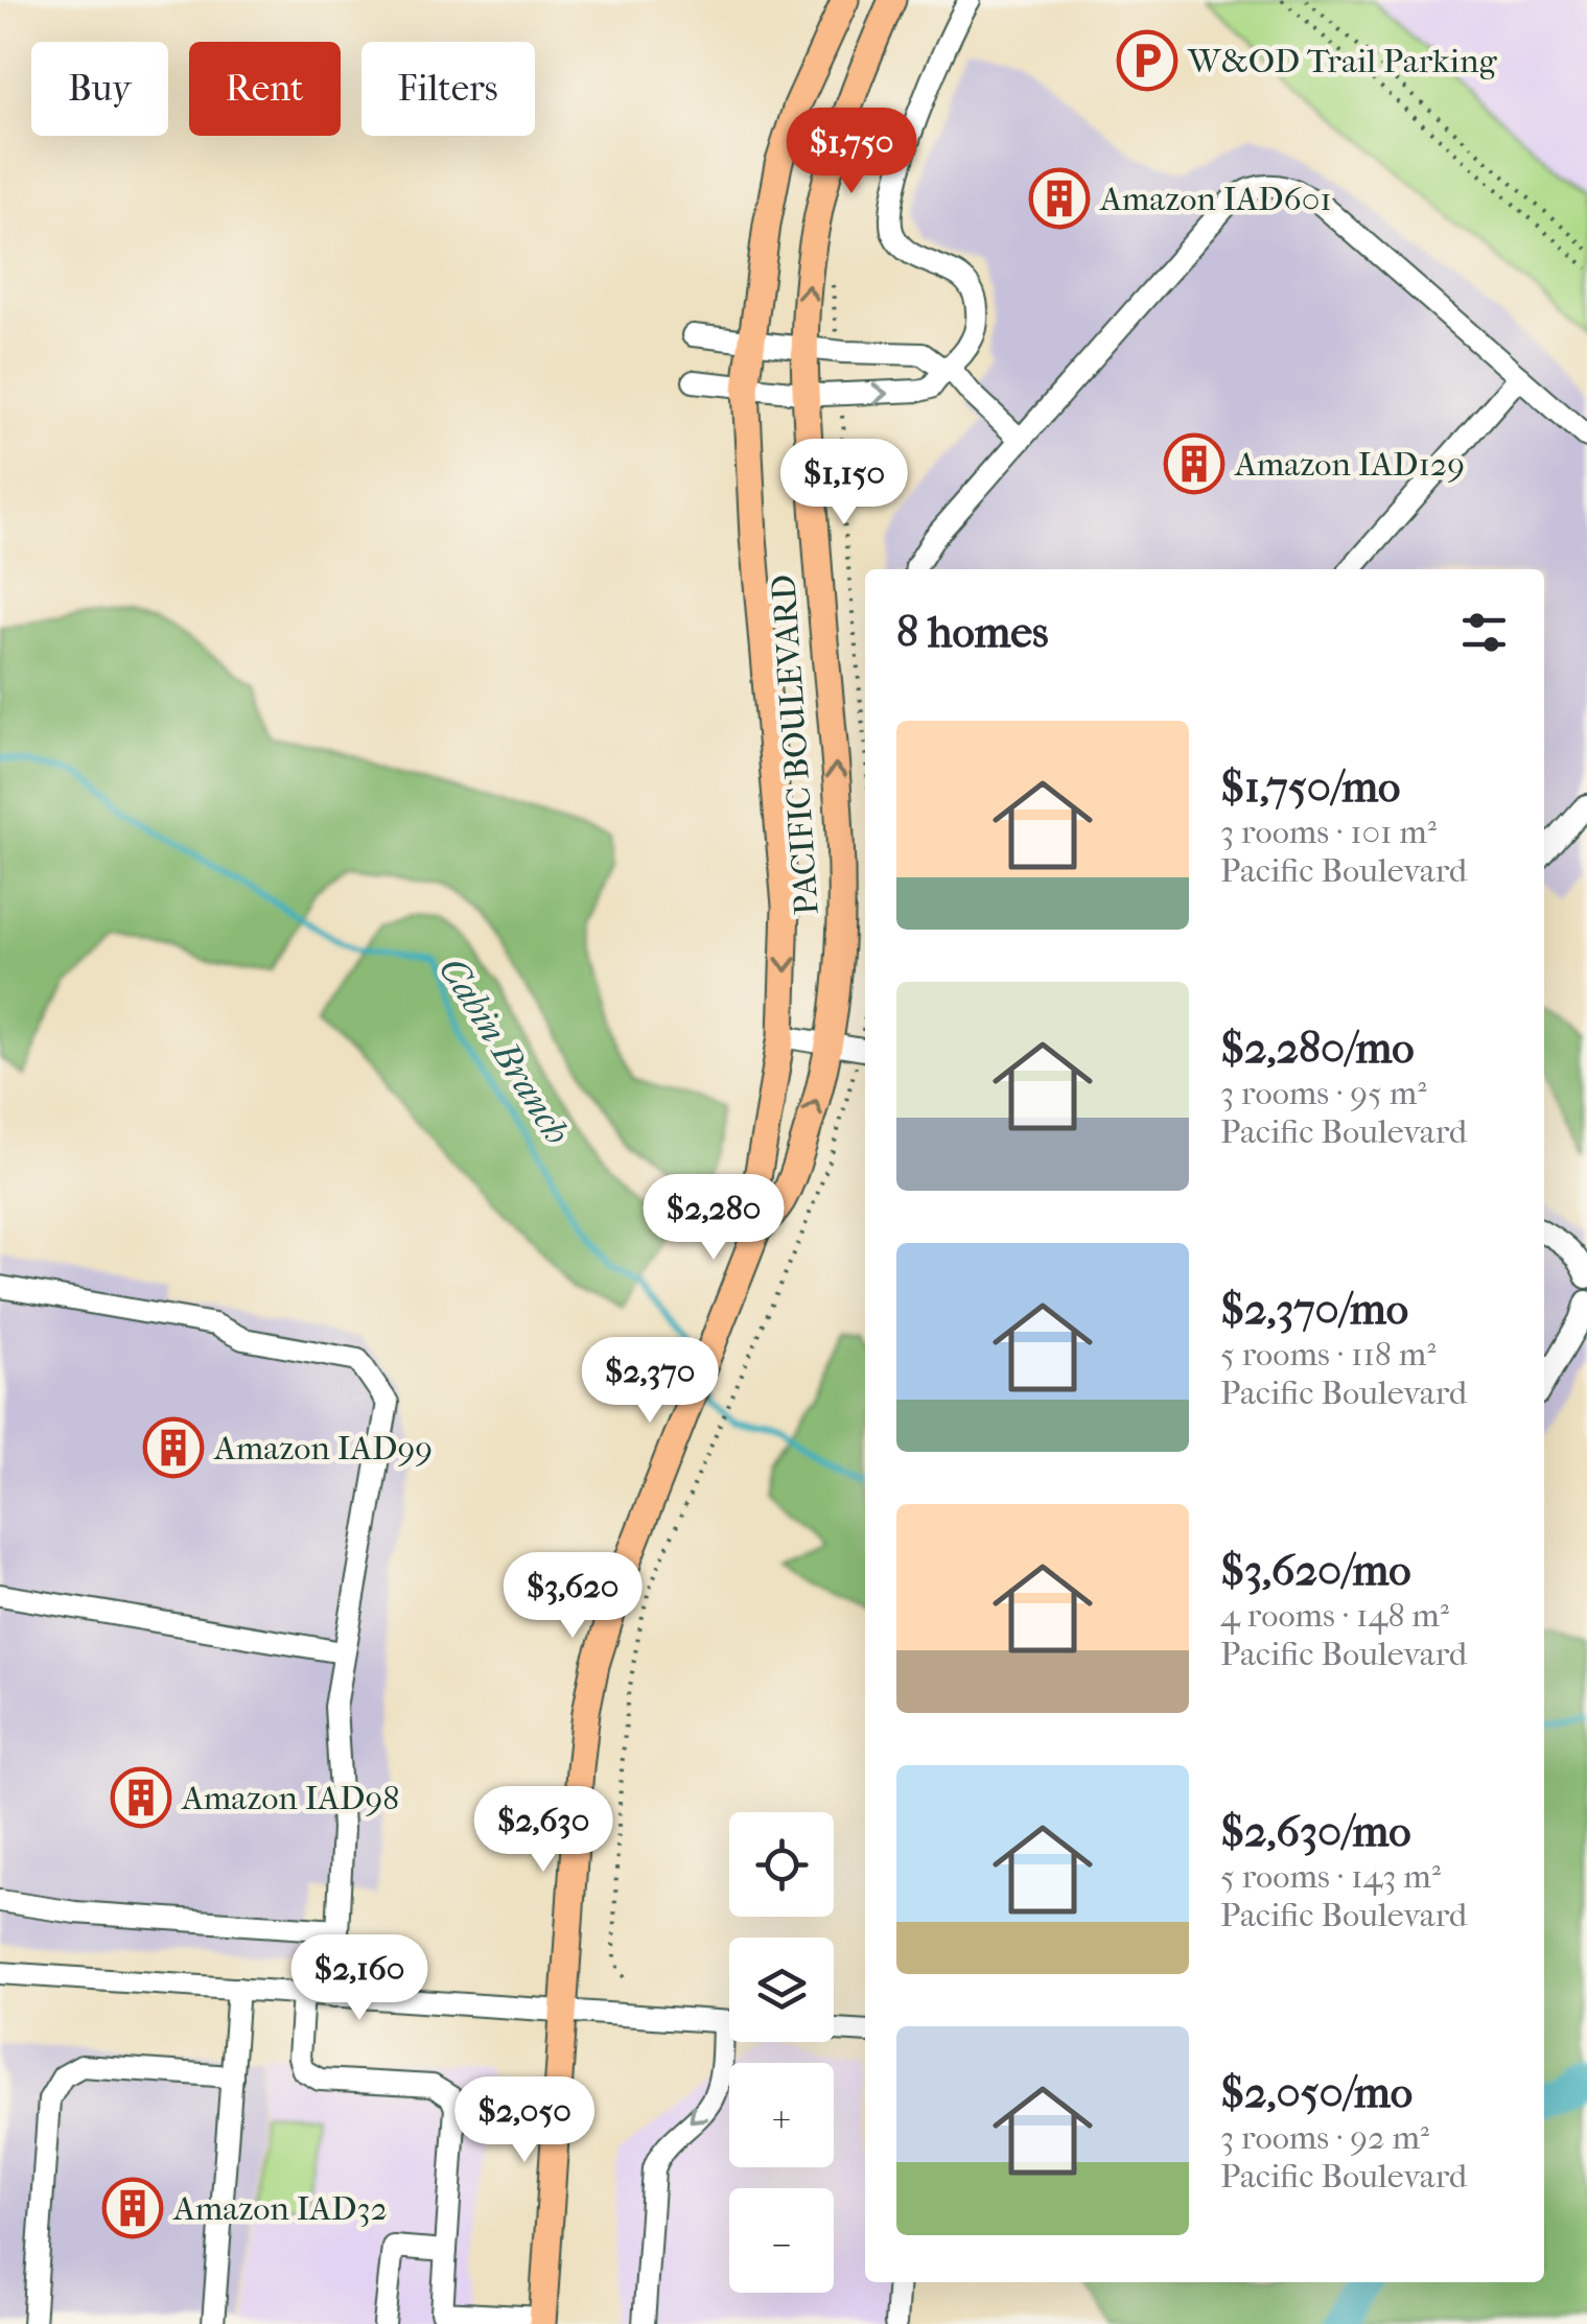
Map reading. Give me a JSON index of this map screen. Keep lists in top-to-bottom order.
{
  "streets": {
    "main road": ["PACIFIC BOULEVARD"]
  },
  "water": ["Cabin Branch"],
  "places": {
    "parking": ["W&OD Trail Parking"],
    "building": [
      "Amazon IAD601",
      "Amazon IAD129",
      "Amazon IAD99",
      "Amazon IAD98",
      "Amazon IAD32"
    ]
  },
  "page": {
    "chip": ["Buy", "Rent", "Filters"],
    "price": [
      "$1,750",
      "$1,150",
      "$2,280",
      "$2,370",
      "$3,620",
      "$2,630",
      "$2,160",
      "$2,050"
    ],
    "heading": "8 homes",
    "list": [
      {
        "name": "$1,750/mo",
        "note": "3 rooms · 101 m² · Pacific Boulevard"
      },
      {
        "name": "$2,280/mo",
        "note": "3 rooms · 95 m² · Pacific Boulevard"
      },
      {
        "name": "$2,370/mo",
        "note": "5 rooms · 118 m² · Pacific Boulevard"
      },
      {
        "name": "$3,620/mo",
        "note": "4 rooms · 148 m² · Pacific Boulevard"
      },
      {
        "name": "$2,630/mo",
        "note": "5 rooms · 143 m² · Pacific Boulevard"
      },
      {
        "name": "$2,050/mo",
        "note": "3 rooms · 92 m² · Pacific Boulevard"
      }
    ],
    "map_buttons": ["+", "−"]
  }
}
